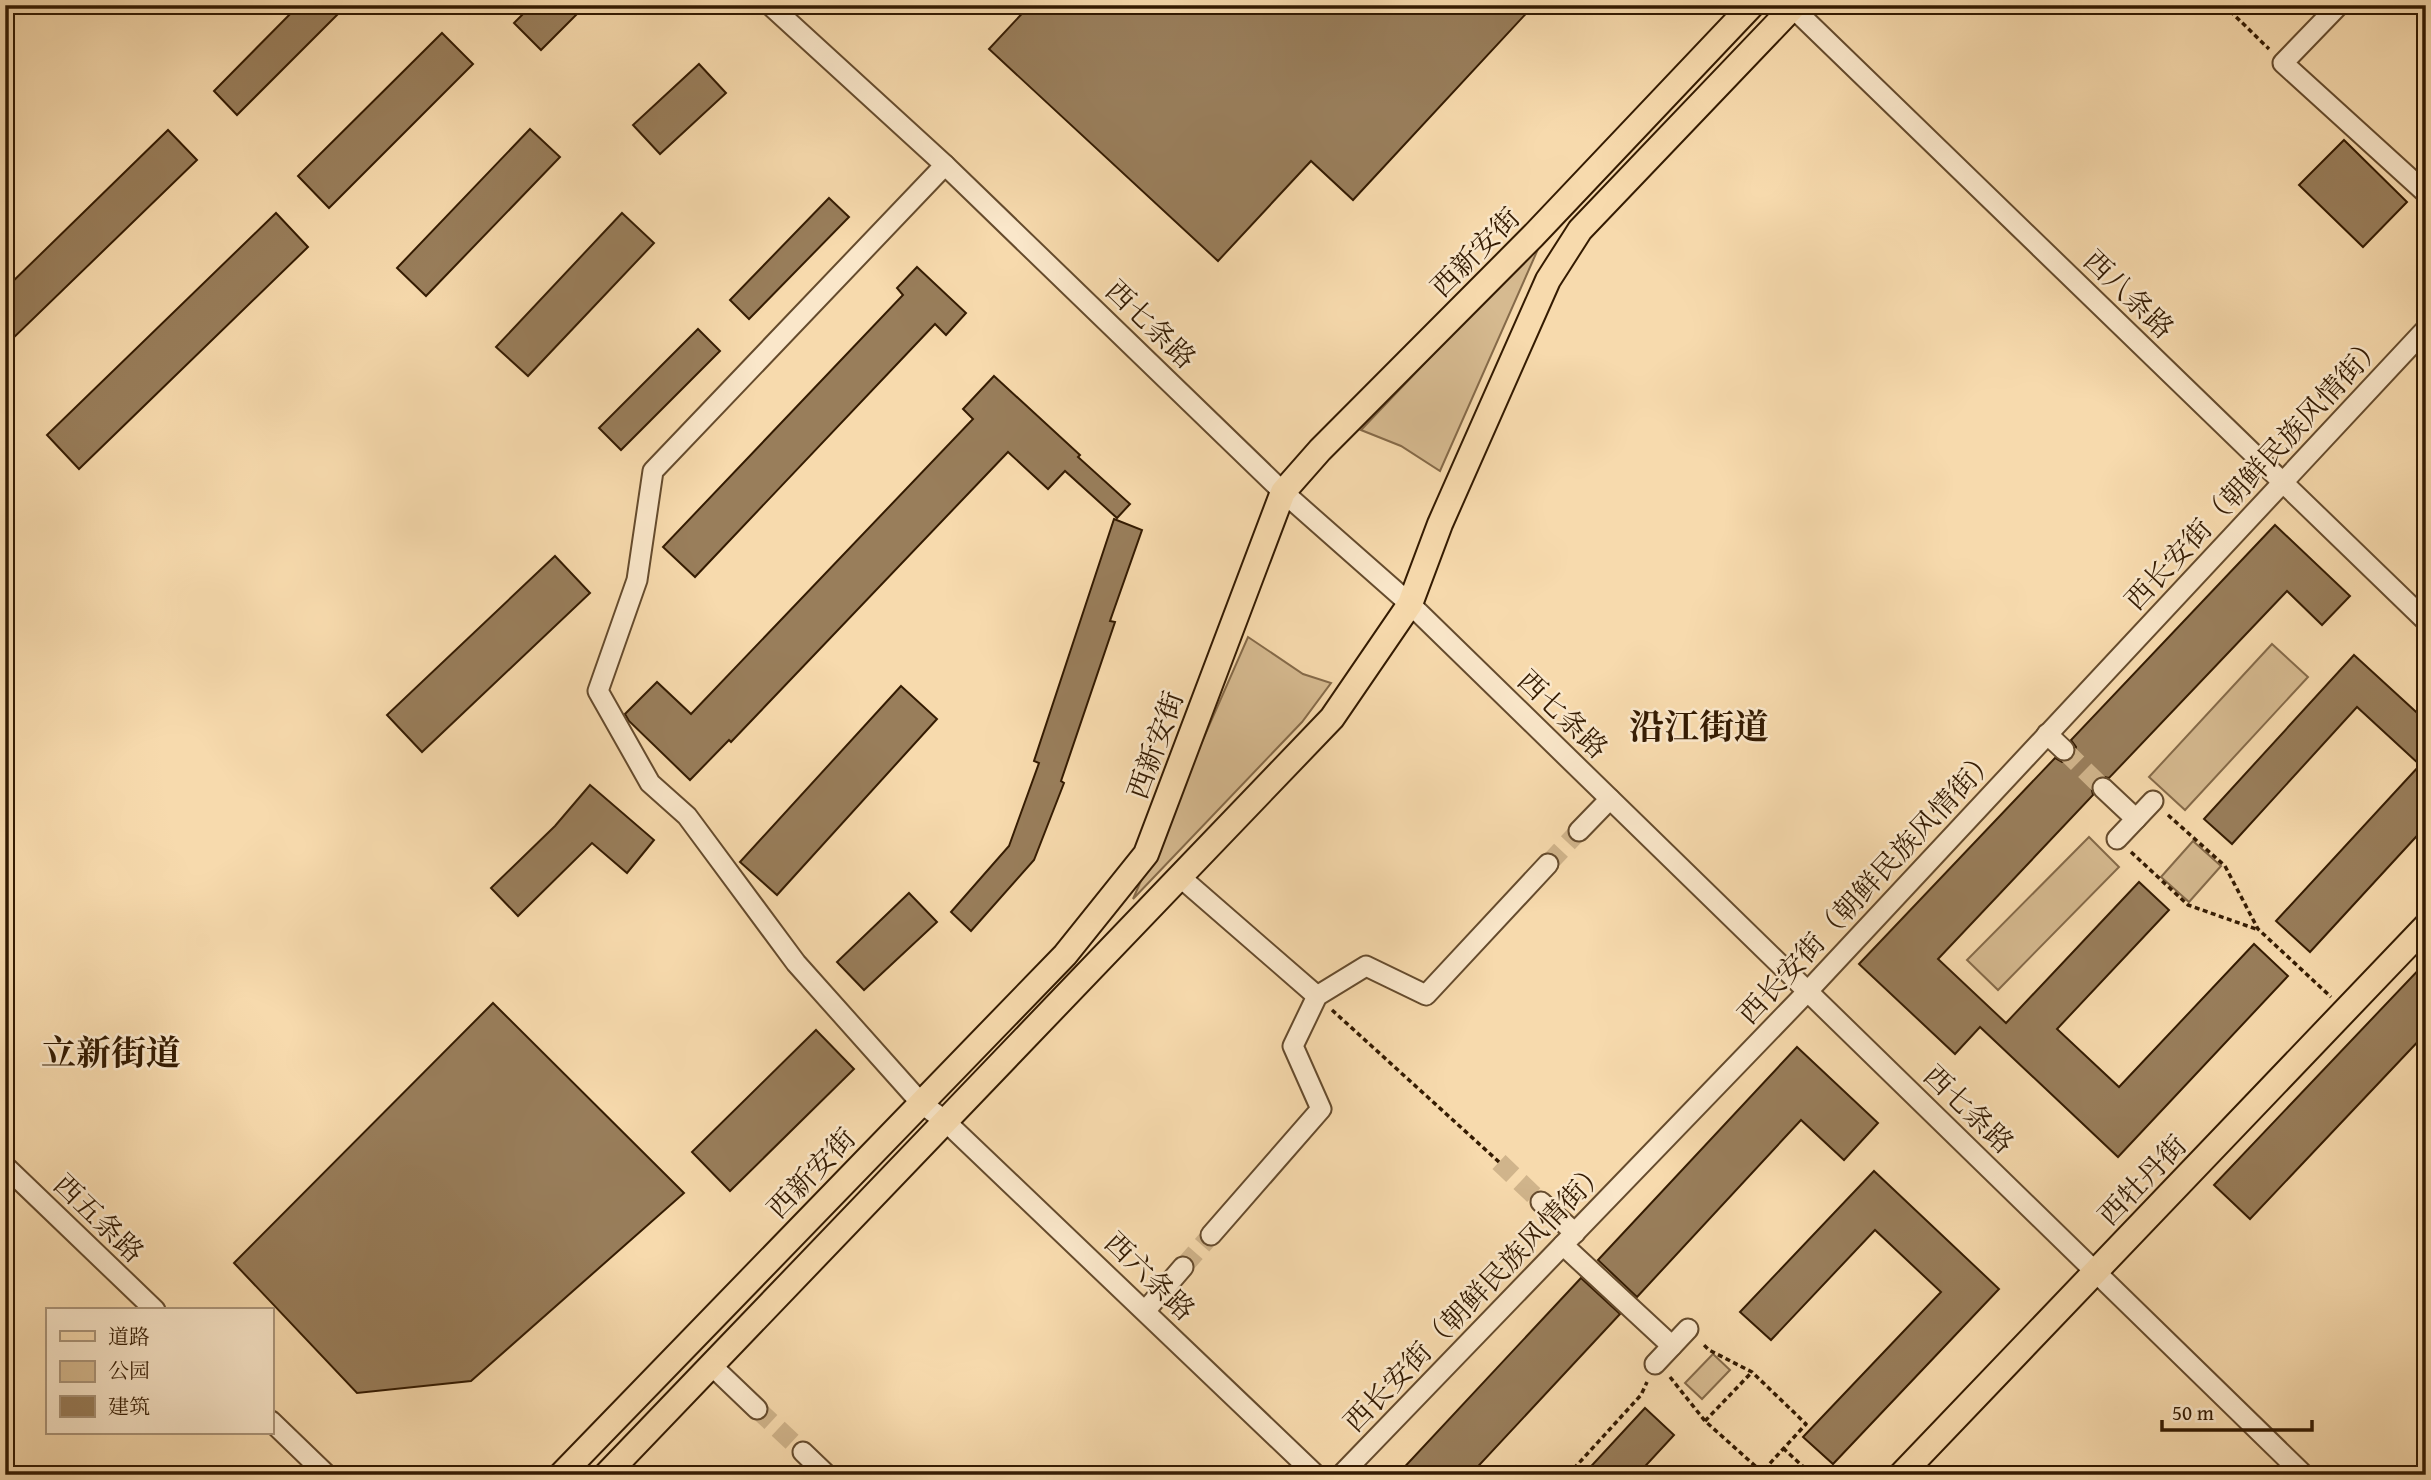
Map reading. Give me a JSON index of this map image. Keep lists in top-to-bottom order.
{
  "streets": {
    "main road": ["西新安街", "西牡丹街"],
    "street": [
      "西八条路",
      "西七条路",
      "西长安街（朝鲜民族风情街）",
      "西五条路",
      "西六条路"
    ]
  },
  "crossings": [
    ["西新安街", "西七条路"],
    ["西新安街", "西六条路"],
    ["西八条路", "西长安街（朝鲜民族风情街）"],
    ["西七条路", "西长安街（朝鲜民族风情街）"],
    ["西七条路", "西牡丹街"],
    ["西七条路", "西六条路"]
  ],
  "districts": ["沿江街道", "立新街道"],
  "legend": ["道路", "公园", "建筑"],
  "scale_bar": "50 m"
}
